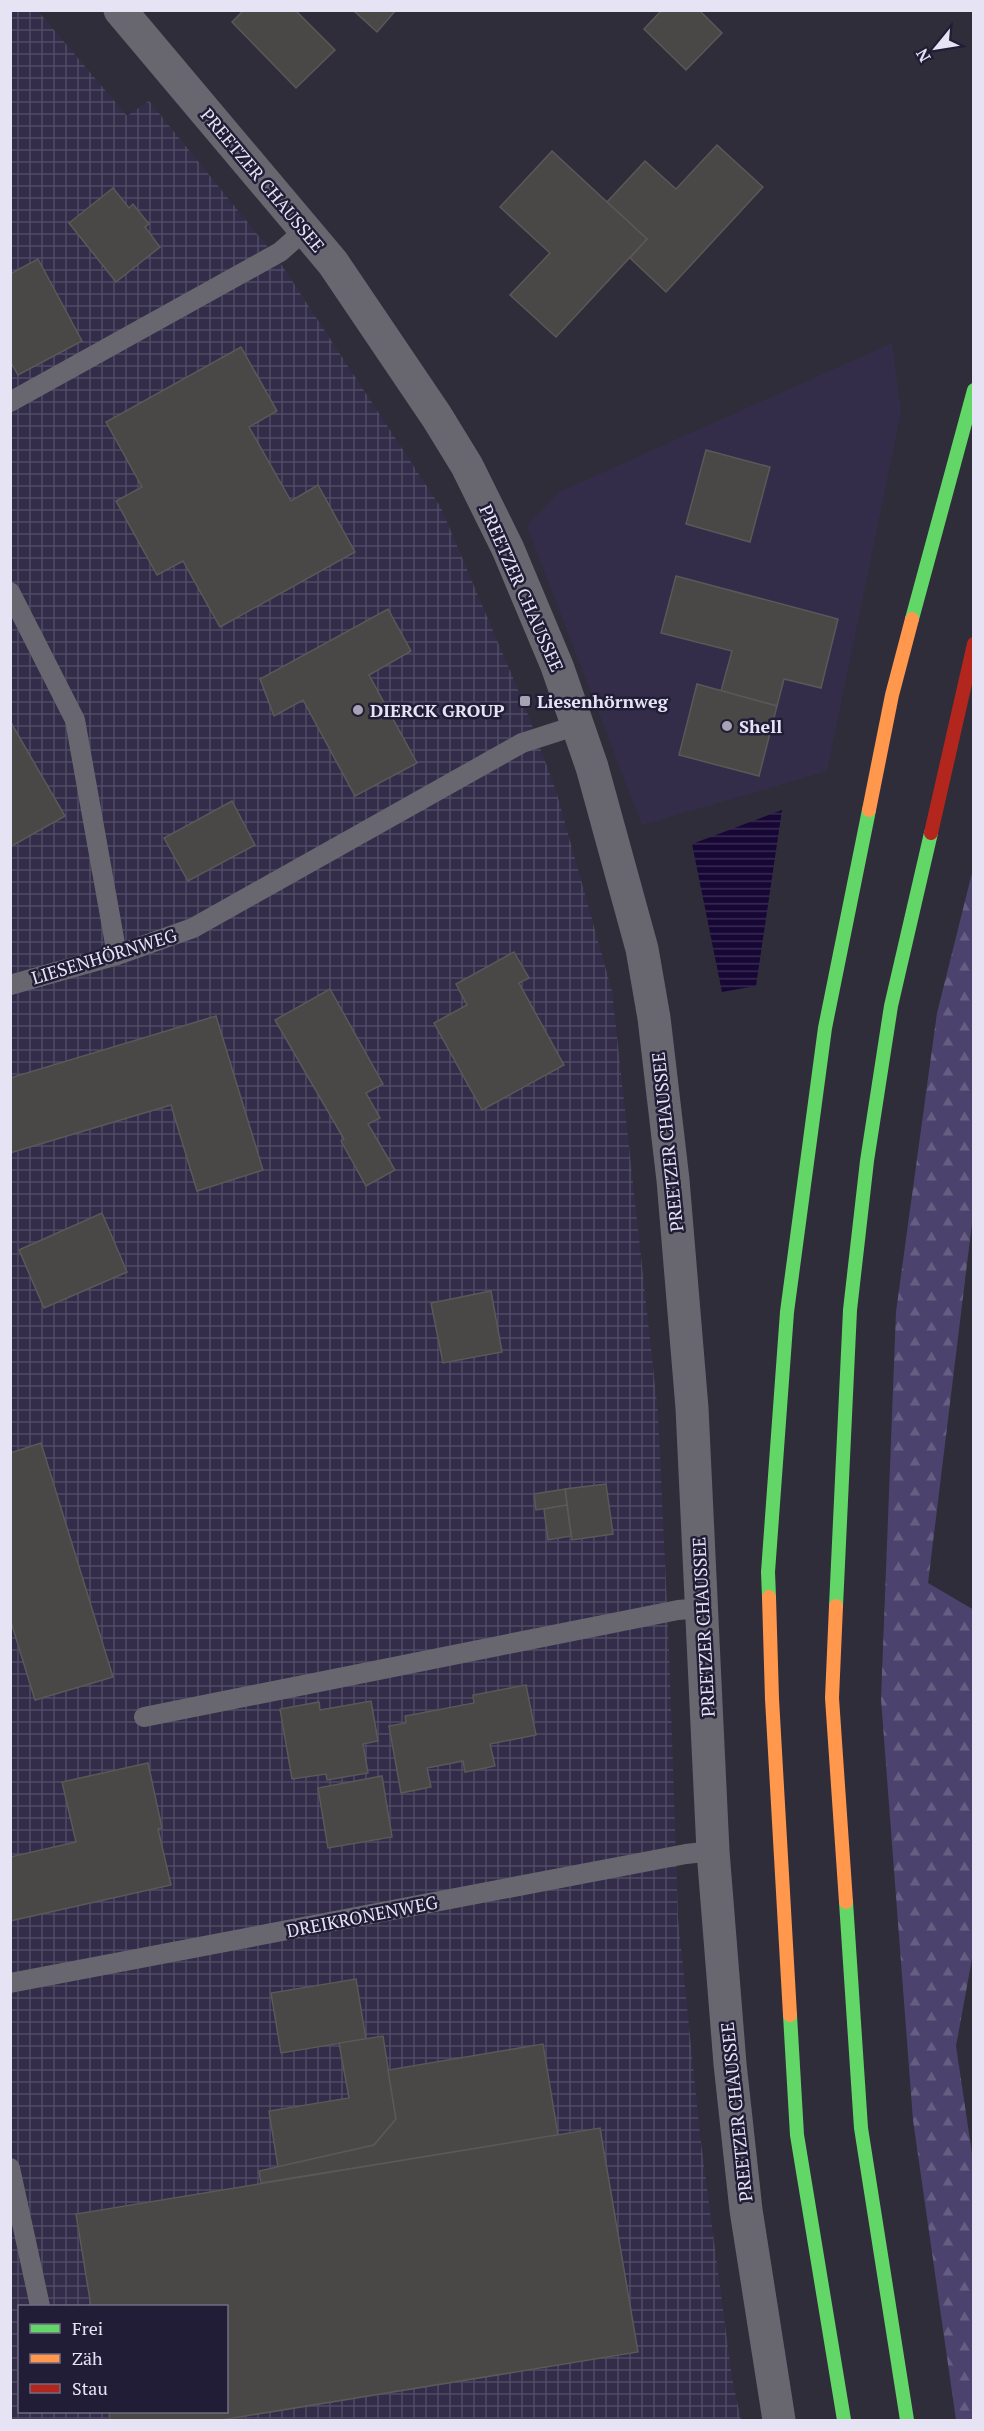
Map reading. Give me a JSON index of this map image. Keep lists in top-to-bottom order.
{
  "streets": {
    "street": ["PREETZER CHAUSSEE"],
    "lane": ["LIESENHÖRNWEG", "DREIKRONENWEG"]
  },
  "crossings": [
    ["PREETZER CHAUSSEE", "LIESENHÖRNWEG"],
    ["PREETZER CHAUSSEE", "DREIKRONENWEG"]
  ],
  "places": {
    "transit": ["Liesenhörnweg"],
    "other": ["DIERCK GROUP", "Shell"]
  },
  "legend": ["Frei", "Zäh", "Stau"],
  "north": "bottom left"
}
